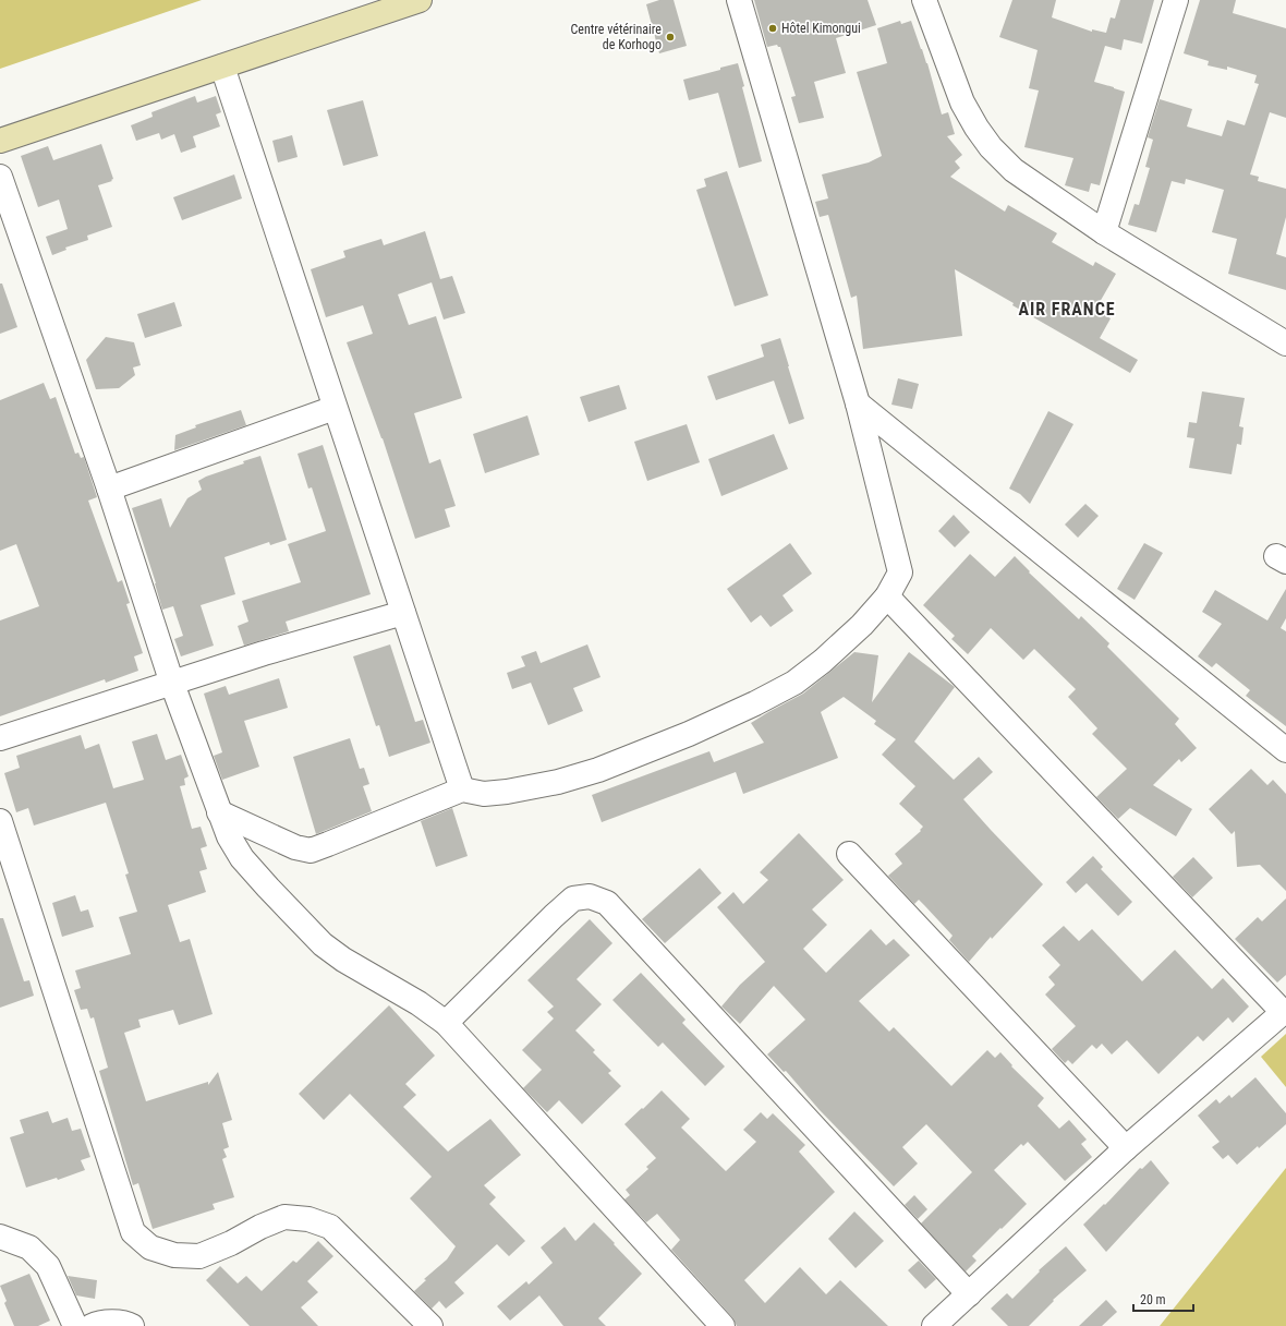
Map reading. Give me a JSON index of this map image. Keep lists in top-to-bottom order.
{
  "districts": ["AIR FRANCE"],
  "places": ["Hôtel Kimongui", "Centre vétérinaire de Korhogo"],
  "scale_bar": "20 m"
}
